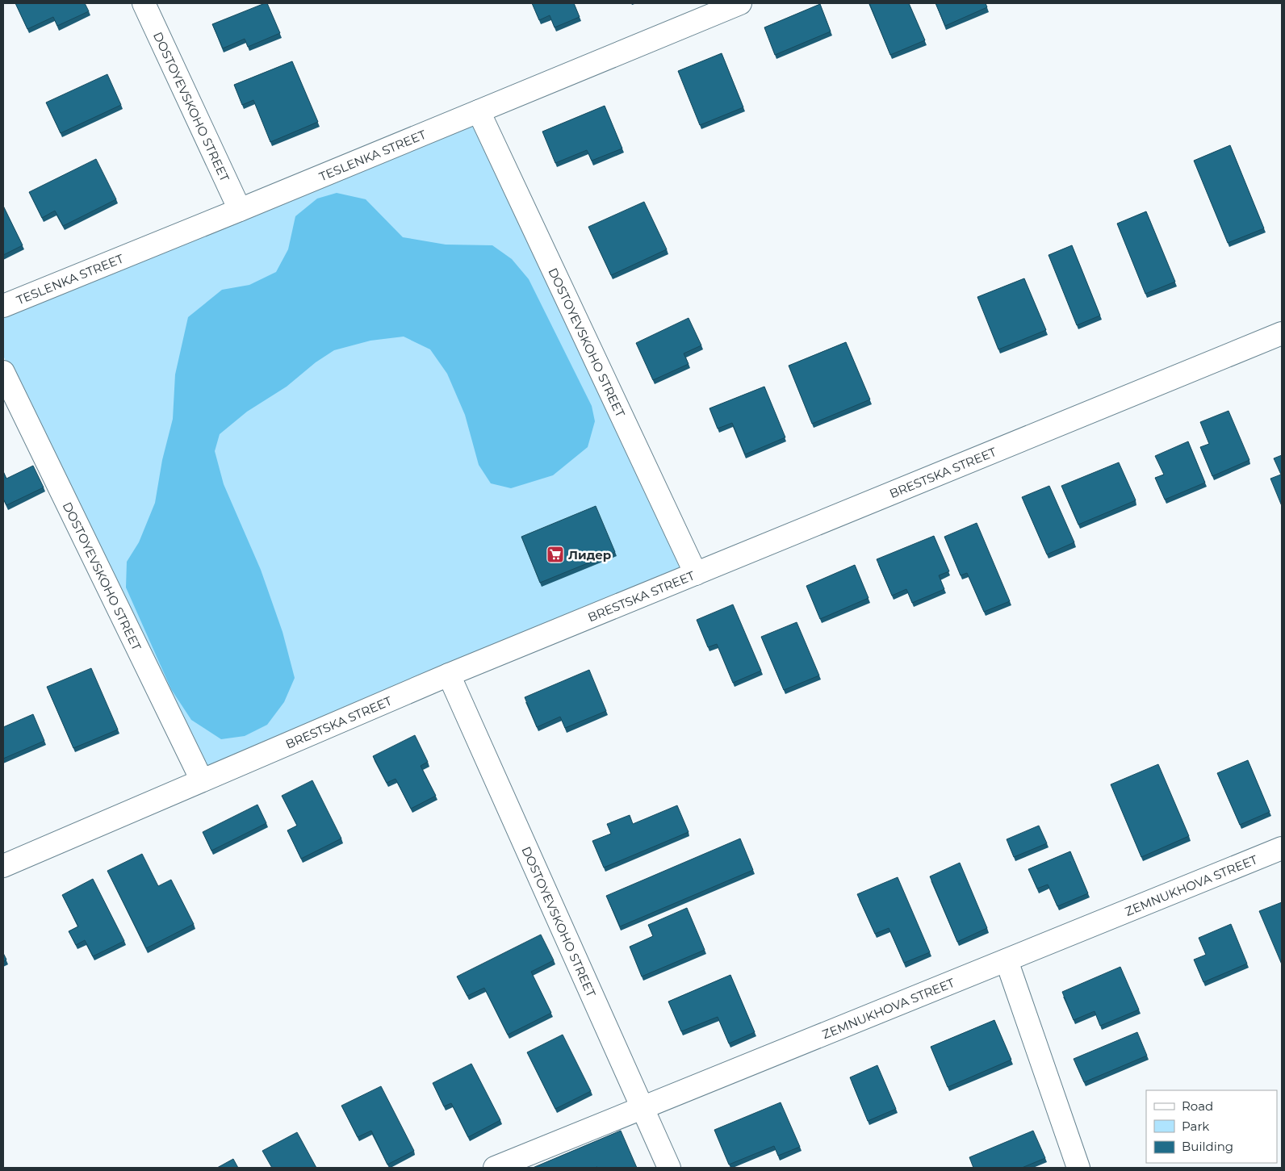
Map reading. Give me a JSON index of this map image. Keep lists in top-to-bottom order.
{
  "streets": {
    "street": [
      "DOSTOYEVSKOHO STREET",
      "TESLENKA STREET",
      "BRESTSKA STREET",
      "ZEMNUKHOVA STREET"
    ]
  },
  "crossings": [
    ["DOSTOYEVSKOHO STREET", "TESLENKA STREET"],
    ["DOSTOYEVSKOHO STREET", "BRESTSKA STREET"],
    ["DOSTOYEVSKOHO STREET", "ZEMNUKHOVA STREET"]
  ],
  "places": {
    "supermarket": ["Лидер"]
  },
  "legend": ["Road", "Park", "Building"]
}
